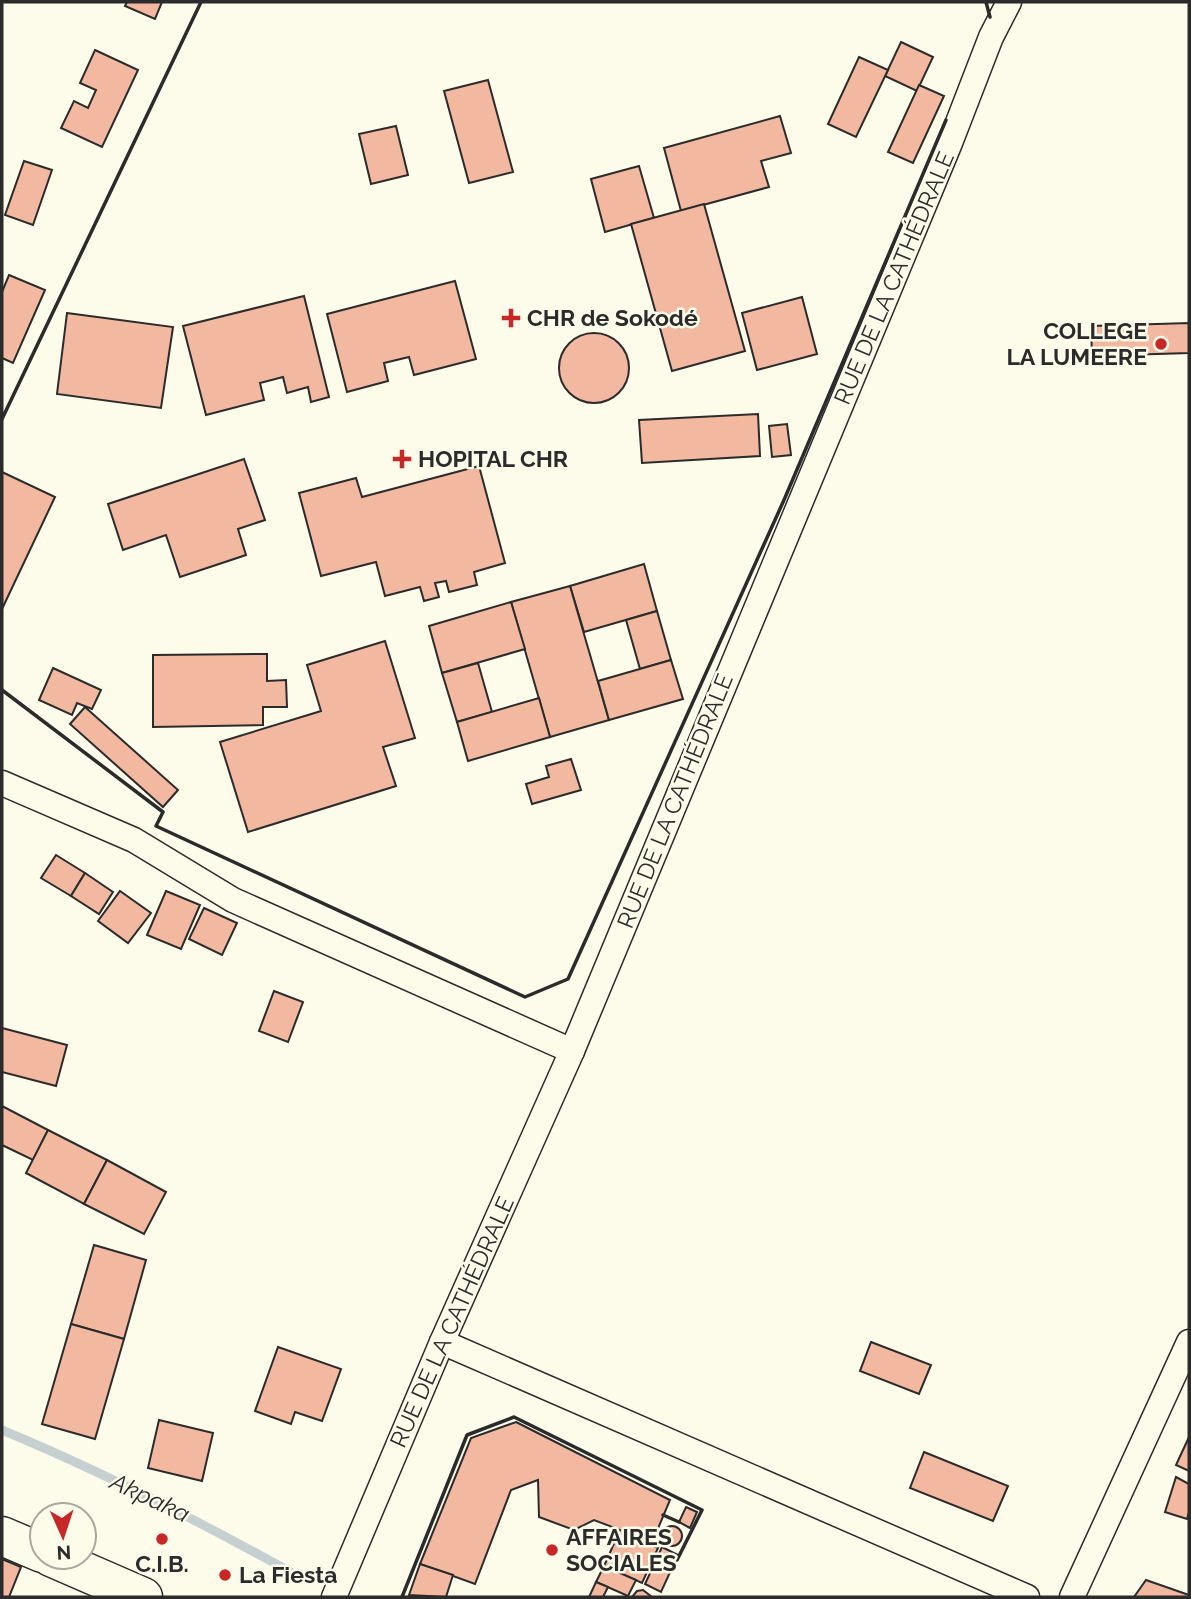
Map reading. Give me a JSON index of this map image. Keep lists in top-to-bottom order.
{
  "streets": {
    "street": ["RUE DE LA CATHÉDRALE"]
  },
  "water": ["Akpaka"],
  "places": {
    "health": ["CHR de Sokodé", "HOPITAL CHR"],
    "other": [
      "COLLEGE LA LUMEERE",
      "C.I.B.",
      "AFFAIRES SOCIALES",
      "La Fiesta"
    ]
  },
  "north": "bottom"
}
